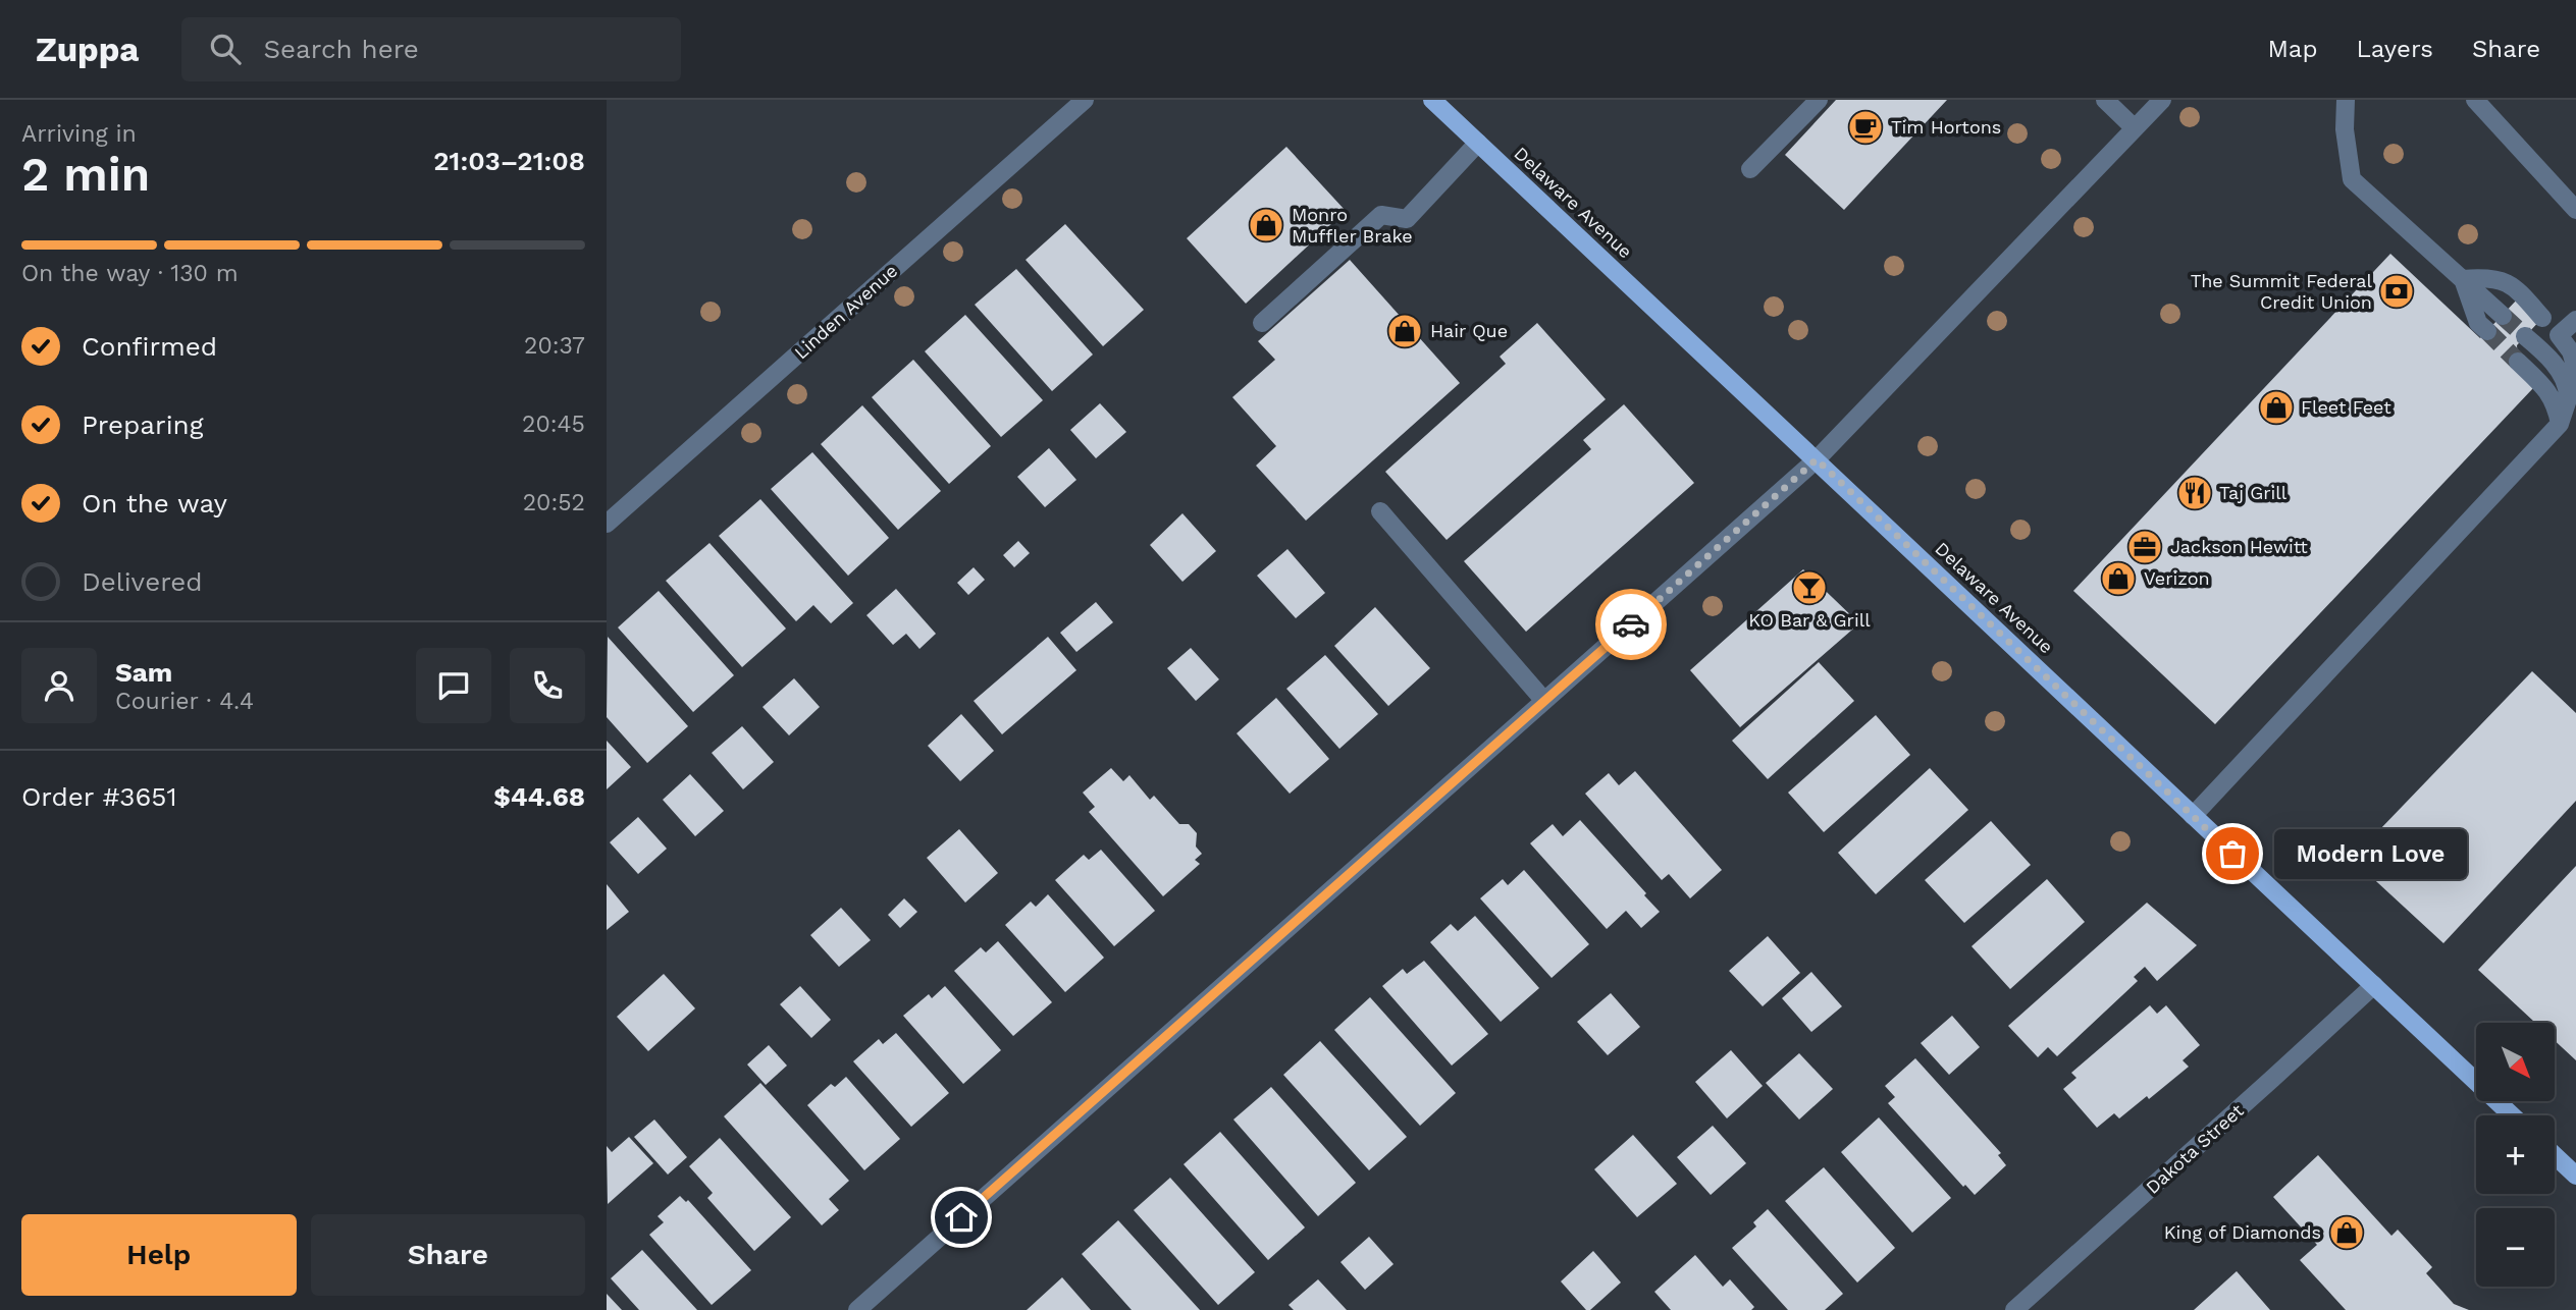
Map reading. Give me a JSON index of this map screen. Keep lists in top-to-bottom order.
{
  "streets": {
    "main road": ["Delaware Avenue"],
    "street": ["Linden Avenue", "Dakota Street"]
  },
  "crossings": [
    ["Delaware Avenue", "Dakota Street"]
  ],
  "places": {
    "cafe": ["Tim Hortons"],
    "shop": [
      "Monro Muffler Brake",
      "Hair Que",
      "Fleet Feet",
      "Verizon",
      "King of Diamonds"
    ],
    "bank": ["The Summit Federal Credit Union"],
    "restaurant": ["Taj Grill"],
    "office": ["Jackson Hewitt"],
    "bar": ["KO Bar & Grill"],
    "other": ["Modern Love"]
  },
  "north": "bottom right",
  "page": {
    "header": "Zuppa",
    "search": "Search here",
    "nav": ["Map", "Layers", "Share"],
    "heading": ["2 min", "Arriving in", "21:03–21:08"],
    "panel": [
      "Sam",
      "Courier · 4.4",
      "Order #3651",
      "$44.68"
    ],
    "bar": "On the way · 130 m",
    "list": [
      ["Confirmed", "20:37"],
      ["Preparing", "20:45"],
      ["On the way", "20:52"],
      "Delivered"
    ],
    "bubble": "Modern Love",
    "map_buttons": ["+", "−"],
    "buttons": ["Help", "Share"]
  }
}
